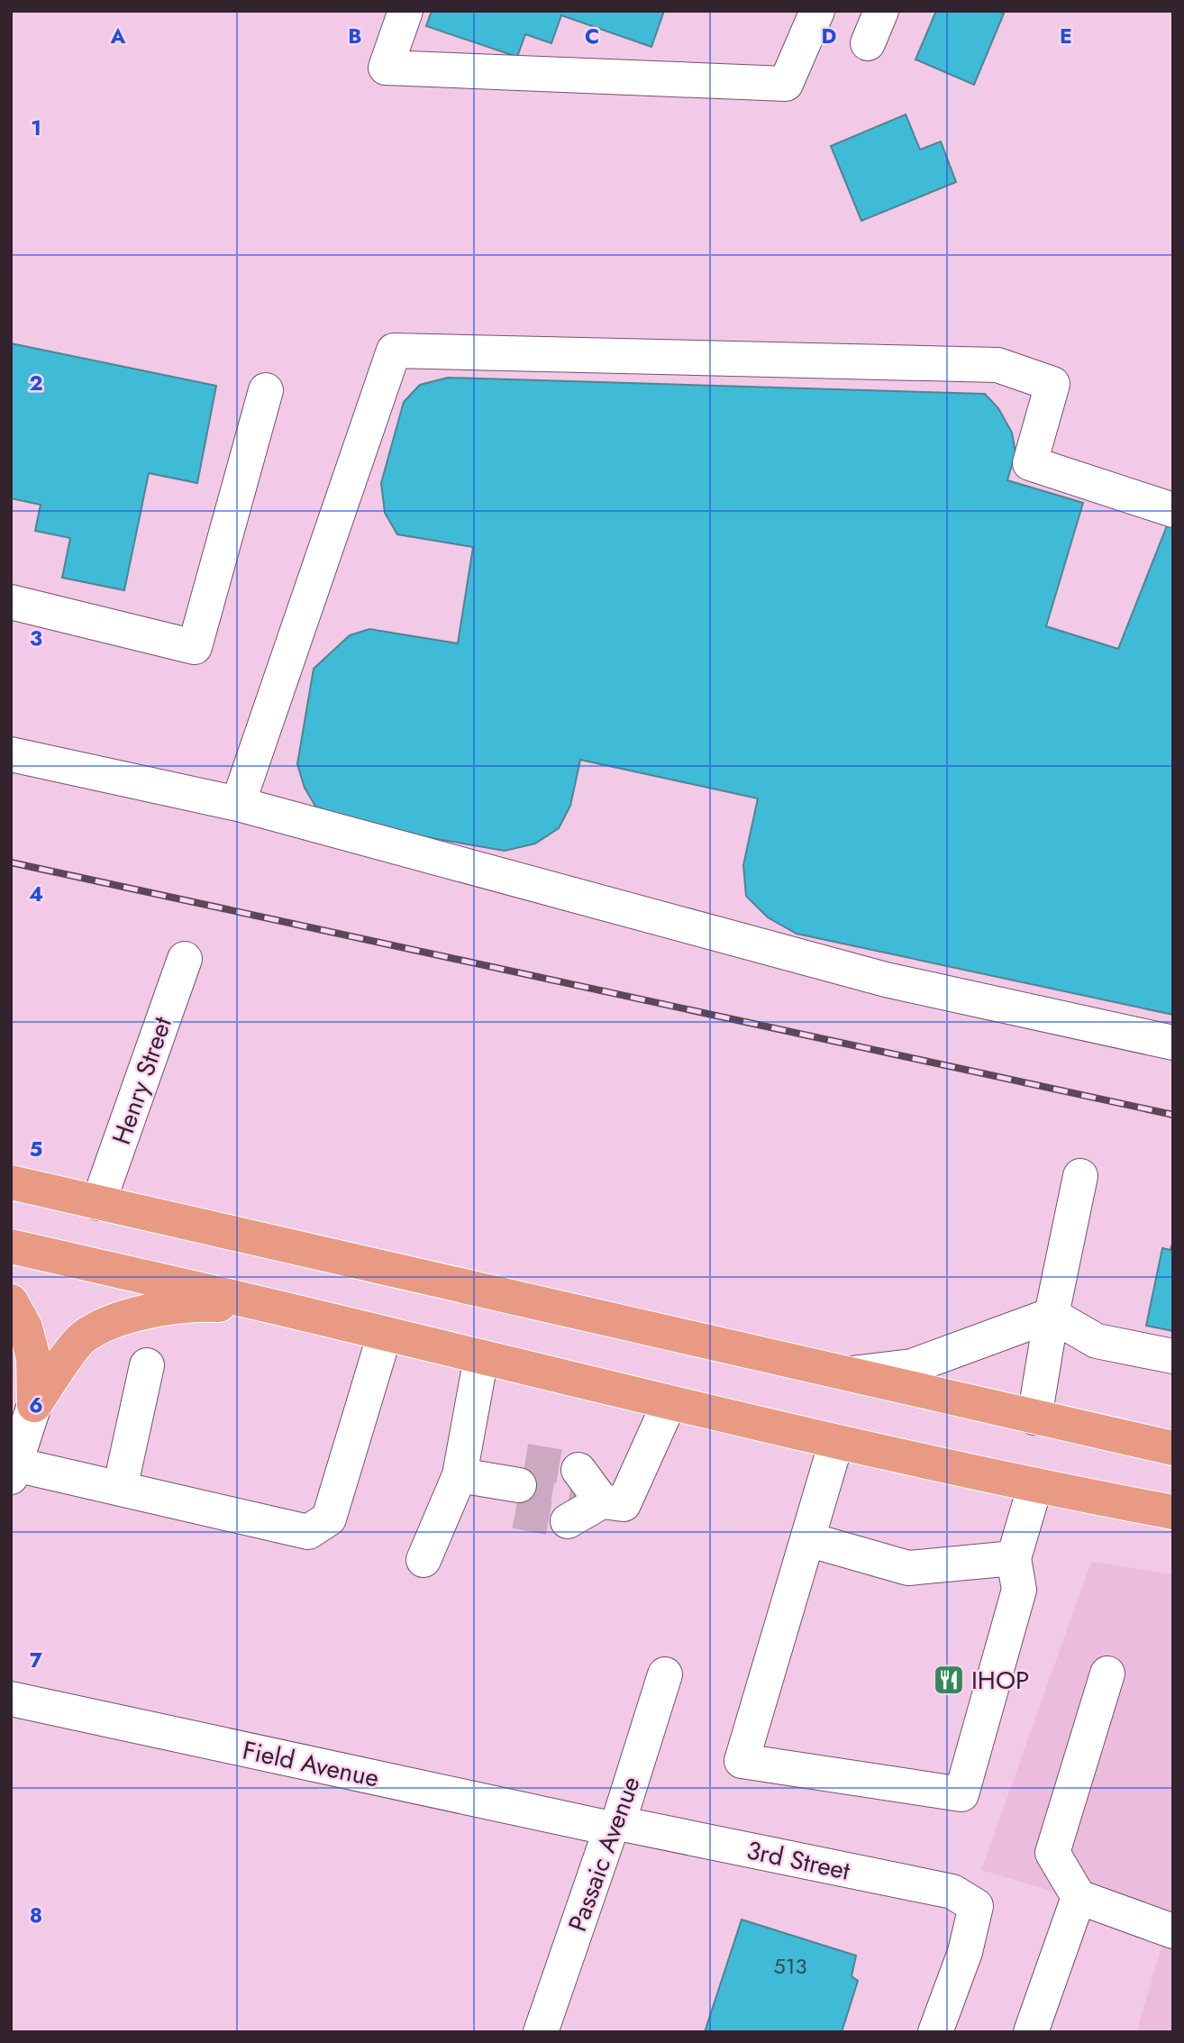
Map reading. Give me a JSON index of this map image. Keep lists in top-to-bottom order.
{
  "streets": {
    "street": [
      "Henry Street",
      "Field Avenue",
      "Passaic Avenue",
      "3rd Street"
    ]
  },
  "crossings": [
    ["Field Avenue", "Passaic Avenue"],
    ["Field Avenue", "3rd Street"],
    ["Passaic Avenue", "3rd Street"]
  ],
  "places": {
    "restaurant": ["IHOP"]
  },
  "house_numbers": ["513"],
  "grid": {
    "columns": [
      "A",
      "B",
      "C",
      "D",
      "E"
    ],
    "rows": [
      "1",
      "2",
      "3",
      "4",
      "5",
      "6",
      "7",
      "8"
    ]
  }
}
